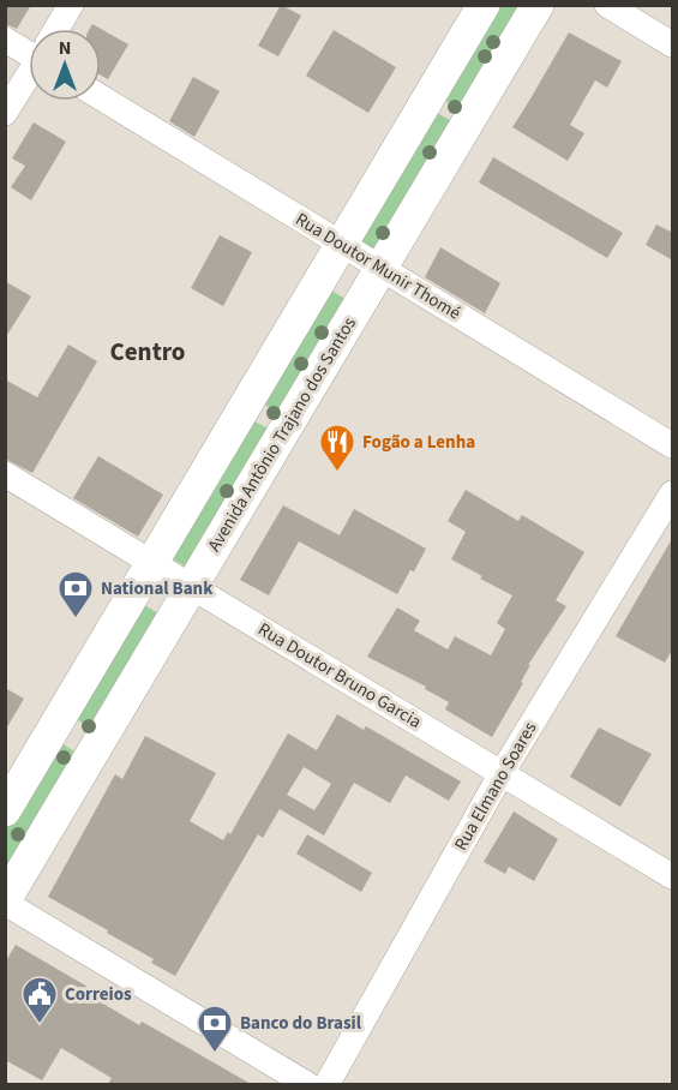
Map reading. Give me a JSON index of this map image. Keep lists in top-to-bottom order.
{
  "streets": {
    "main road": ["Avenida Antônio Trajano dos Santos"],
    "street": ["Rua Doutor Munir Thomé", "Rua Doutor Bruno Garcia", "Rua Elmano Soares"]
  },
  "crossings": [
    ["Rua Doutor Munir Thomé", "Avenida Antônio Trajano dos Santos"],
    ["Avenida Antônio Trajano dos Santos", "Rua Doutor Bruno Garcia"],
    ["Rua Doutor Bruno Garcia", "Rua Elmano Soares"]
  ],
  "districts": ["Centro"],
  "places": {
    "restaurant": ["Fogão a Lenha"],
    "bank": ["National Bank", "Banco do Brasil"],
    "public building": ["Correios"]
  },
  "north": "top"
}
